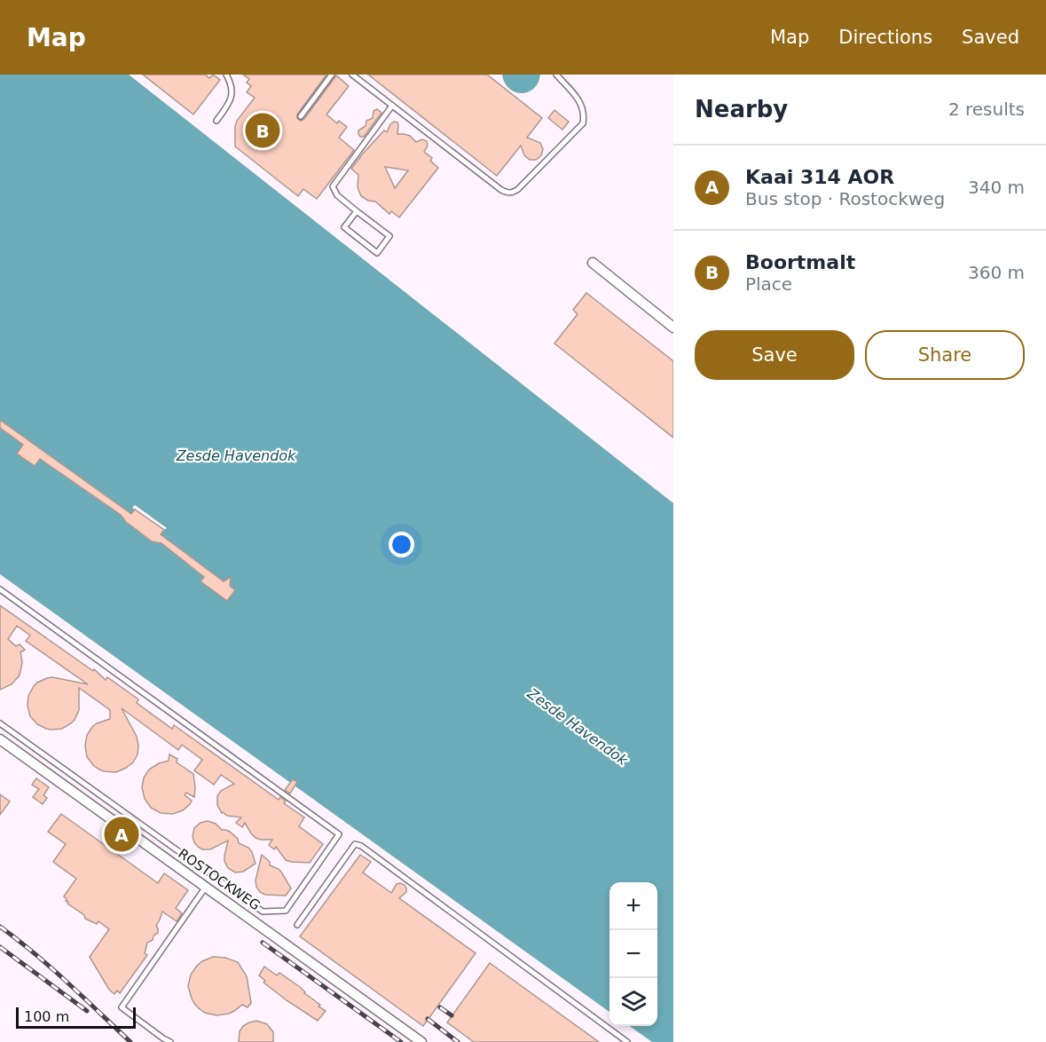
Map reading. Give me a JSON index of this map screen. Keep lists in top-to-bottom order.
{
  "streets": {
    "street": ["ROSTOCKWEG"]
  },
  "water": ["Zesde Havendok"],
  "scale_bar": "100 m",
  "page": {
    "header": "Map",
    "nav": ["Map", "Directions", "Saved"],
    "heading": ["Nearby", "2 results"],
    "pins": ["B", "A"],
    "list": [
      {
        "mark": "A",
        "name": "Kaai 314 AOR",
        "note": "Bus stop · Rostockweg",
        "value": "340 m"
      },
      {
        "mark": "B",
        "name": "Boortmalt",
        "note": "Place",
        "value": "360 m"
      }
    ],
    "buttons": ["Save", "Share"],
    "map_buttons": ["+", "−"],
    "scale": "100 m"
  }
}
